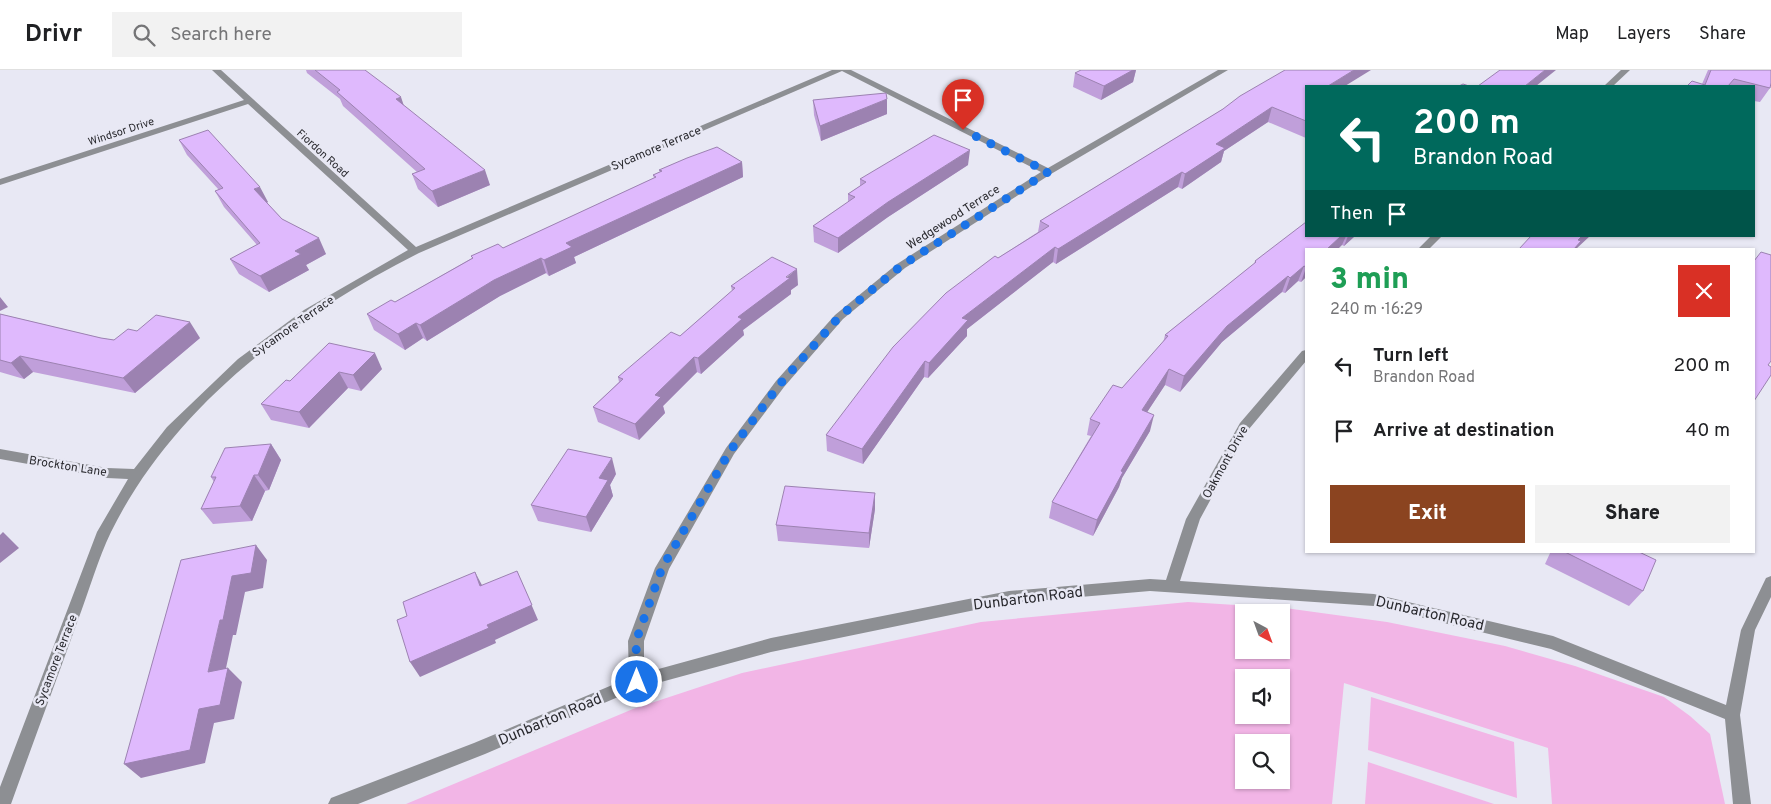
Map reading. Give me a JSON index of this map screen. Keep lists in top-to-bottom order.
{
  "streets": {
    "street": [
      "Windsor Drive",
      "Sycamore Terrace",
      "Fiordon Road",
      "Wedgewood Terrace",
      "Oakmont Drive",
      "Brockton Lane",
      "Dunbarton Road"
    ]
  },
  "crossings": [
    ["Windsor Drive", "Fiordon Road"],
    ["Sycamore Terrace", "Fiordon Road"],
    ["Sycamore Terrace", "Brockton Lane"],
    ["Wedgewood Terrace", "Dunbarton Road"],
    ["Oakmont Drive", "Dunbarton Road"]
  ],
  "north": "bottom right",
  "page": {
    "header": "Drivr",
    "search": "Search here",
    "nav": ["Map", "Layers", "Share"],
    "turn": ["200 m", "Brandon Road"],
    "then": "Then",
    "heading": ["3 min", "240 m · 16:29"],
    "list": [
      {
        "name": "Turn left",
        "note": "Brandon Road",
        "value": "200 m"
      },
      {
        "name": "Arrive at destination",
        "value": "40 m"
      }
    ],
    "buttons": ["Exit", "Share"]
  }
}
